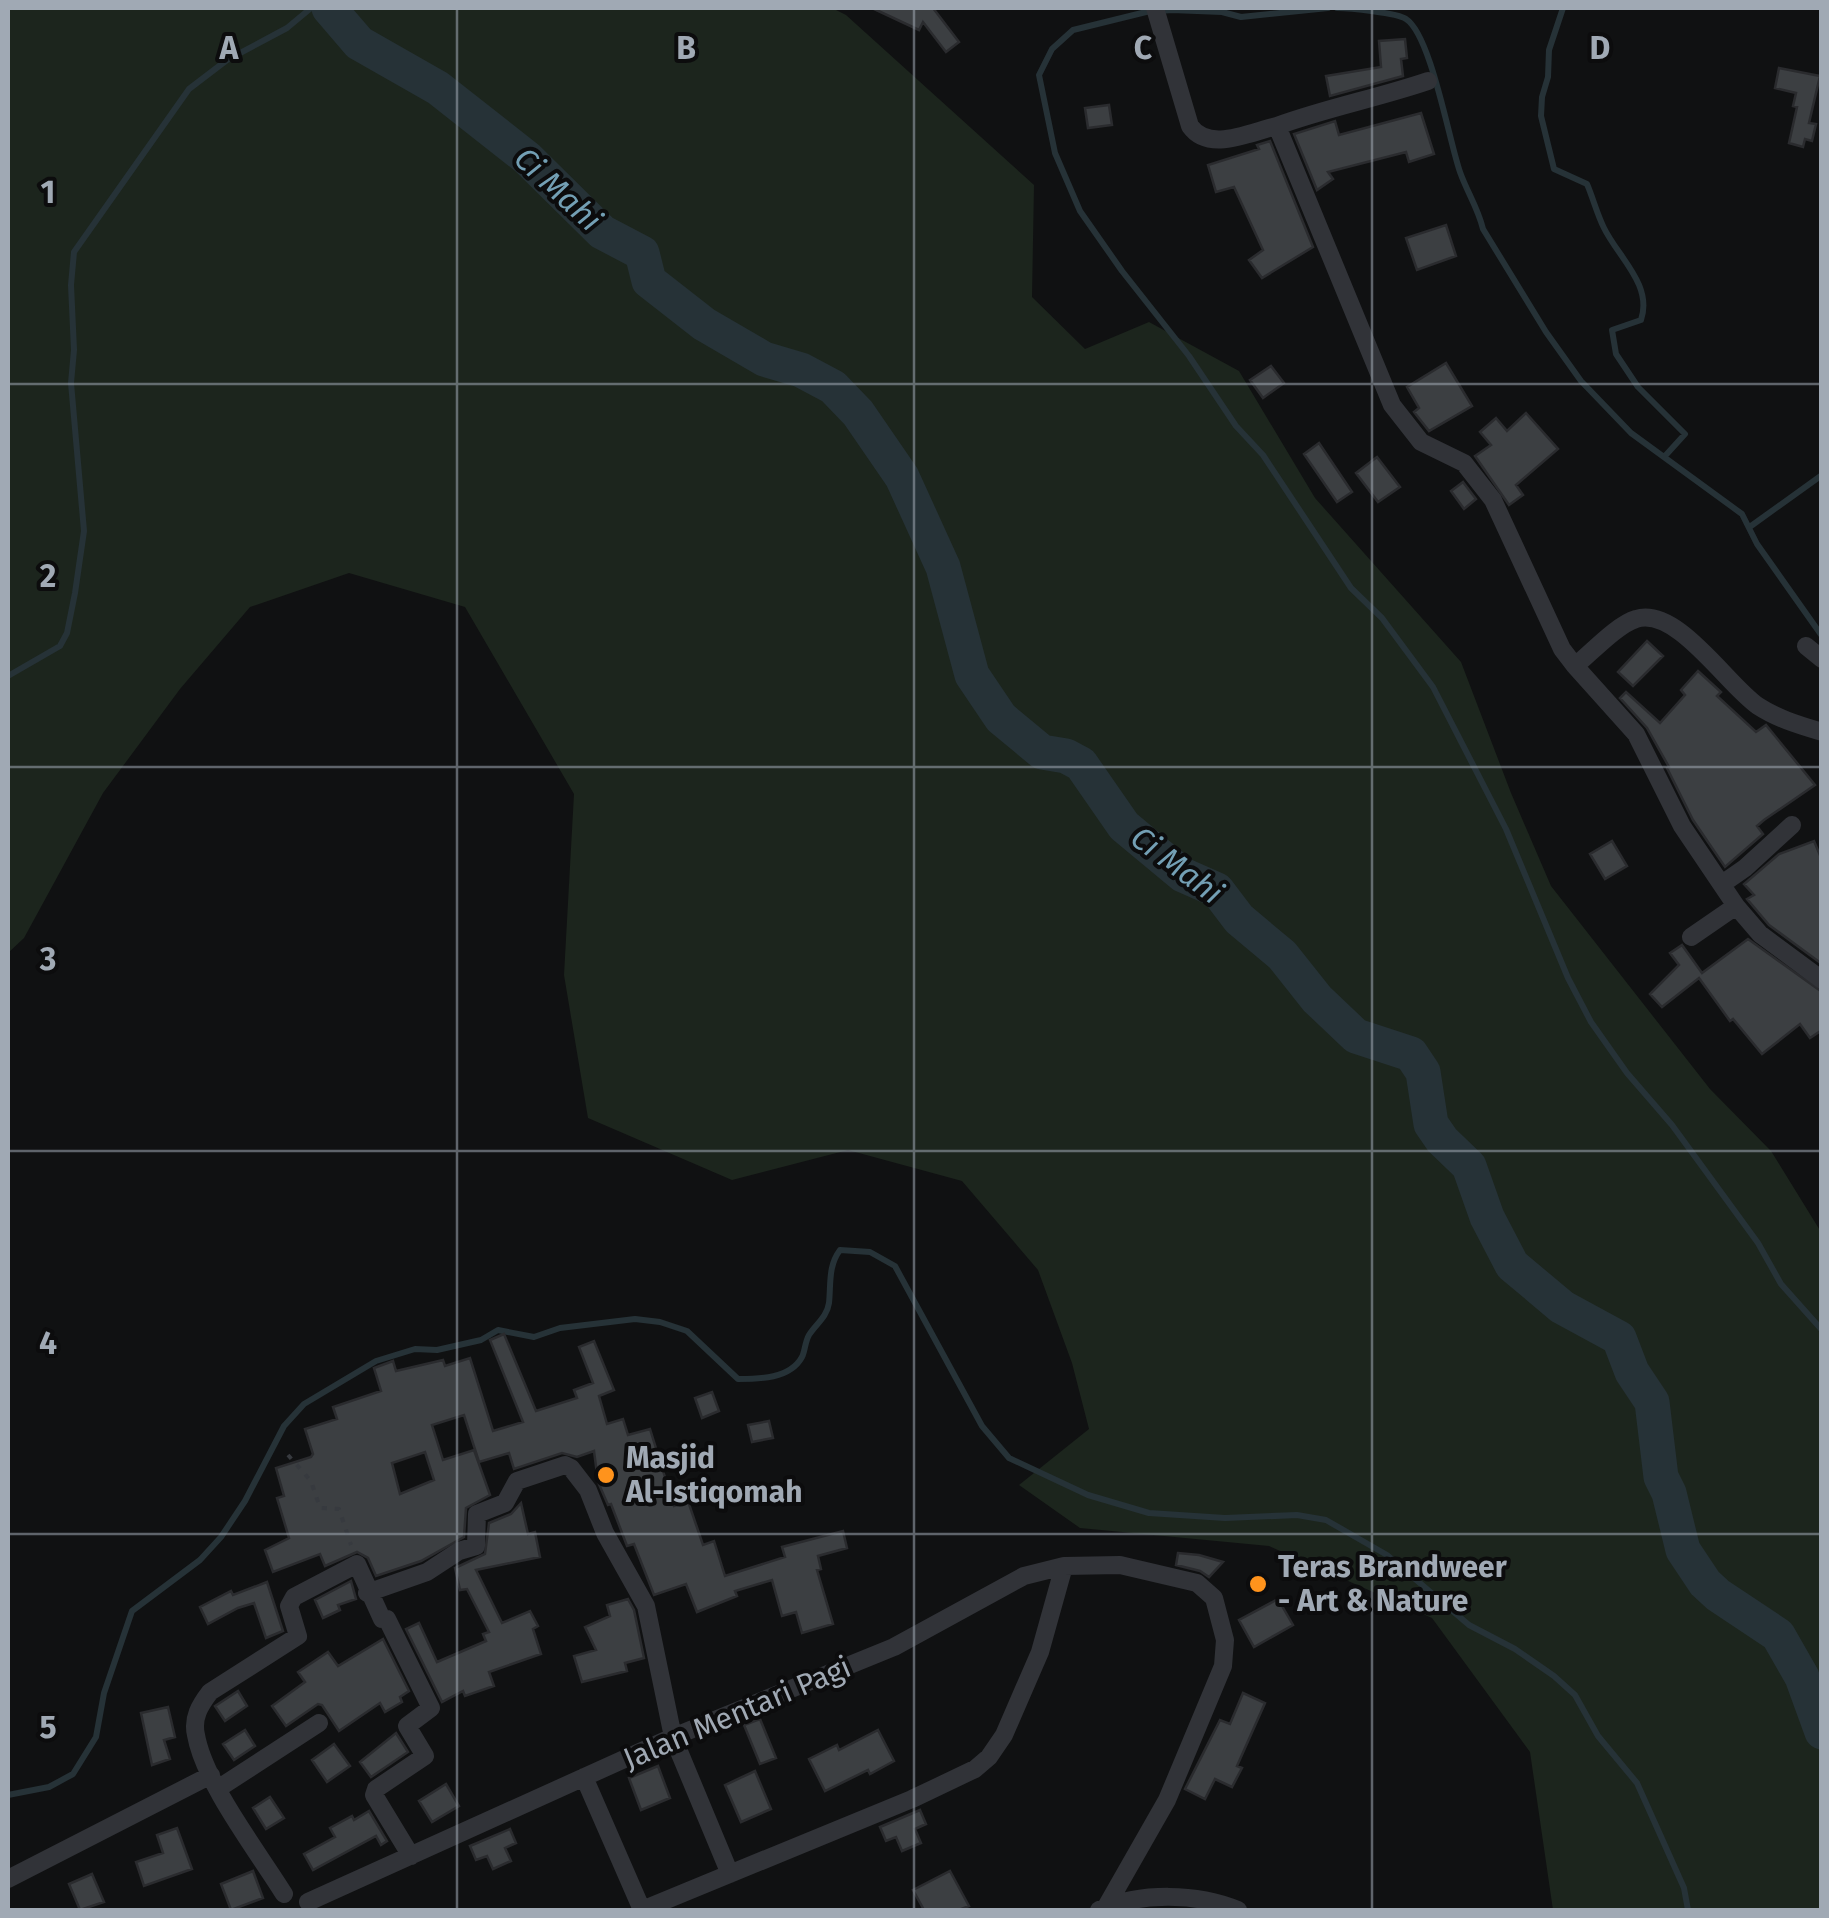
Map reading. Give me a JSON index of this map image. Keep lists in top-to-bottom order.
{
  "streets": {
    "street": ["Jalan Mentari Pagi"]
  },
  "water": ["Ci Mahi"],
  "places": ["Masjid Al-Istiqomah", "Teras Brandweer - Art & Nature"],
  "grid": {
    "columns": [
      "A",
      "B",
      "C",
      "D"
    ],
    "rows": [
      "1",
      "2",
      "3",
      "4",
      "5"
    ]
  }
}
